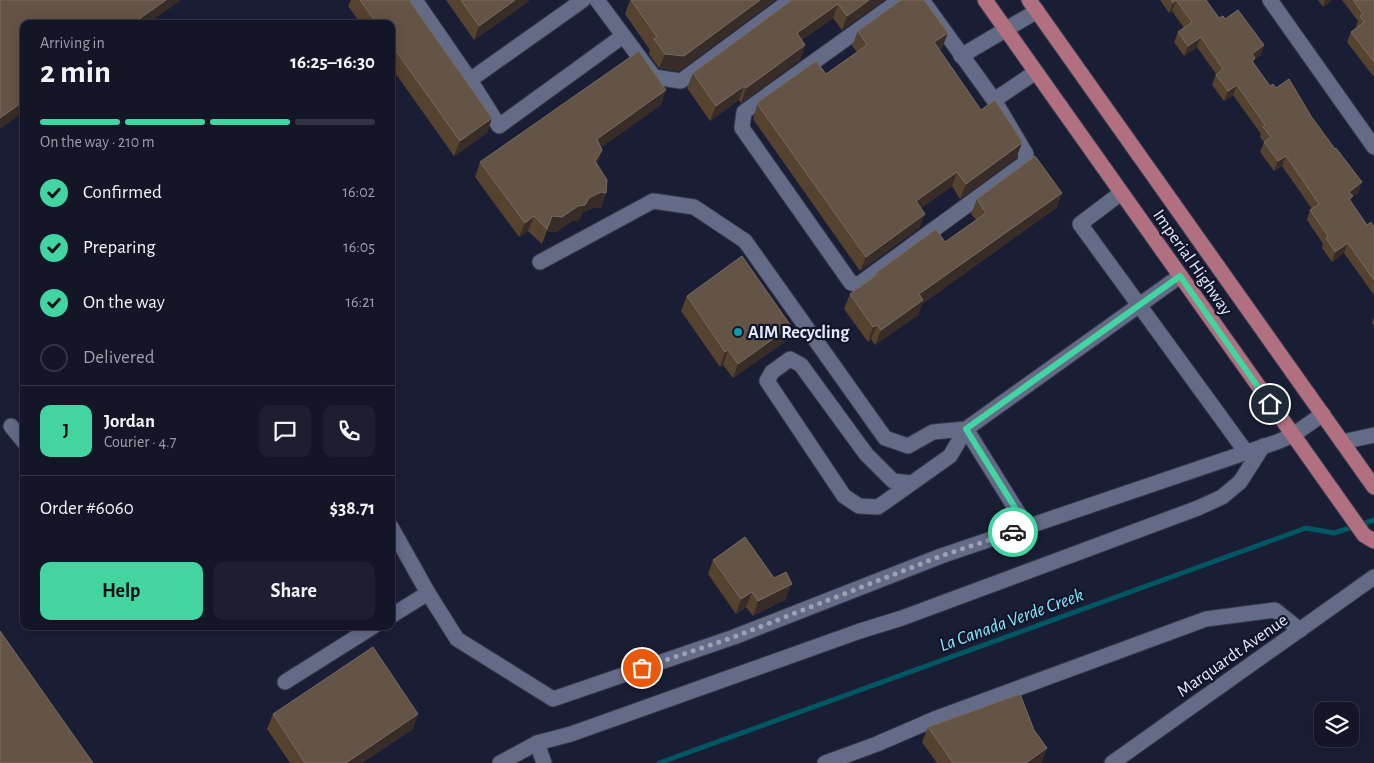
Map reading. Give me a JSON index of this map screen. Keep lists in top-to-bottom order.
{
  "streets": {
    "main road": ["Imperial Highway"],
    "street": ["Marquardt Avenue"]
  },
  "water": ["La Canada Verde Creek"],
  "places": ["AIM Recycling"],
  "page": {
    "heading": ["2 min", "Arriving in", "16:25–16:30"],
    "panel": [
      "Jordan",
      "Courier · 4.7",
      "Order #6060",
      "$38.71"
    ],
    "bar": "On the way · 210 m",
    "list": [
      ["Confirmed", "16:02"],
      ["Preparing", "16:05"],
      ["On the way", "16:21"],
      "Delivered"
    ],
    "round": "J",
    "buttons": ["Help", "Share"]
  }
}
